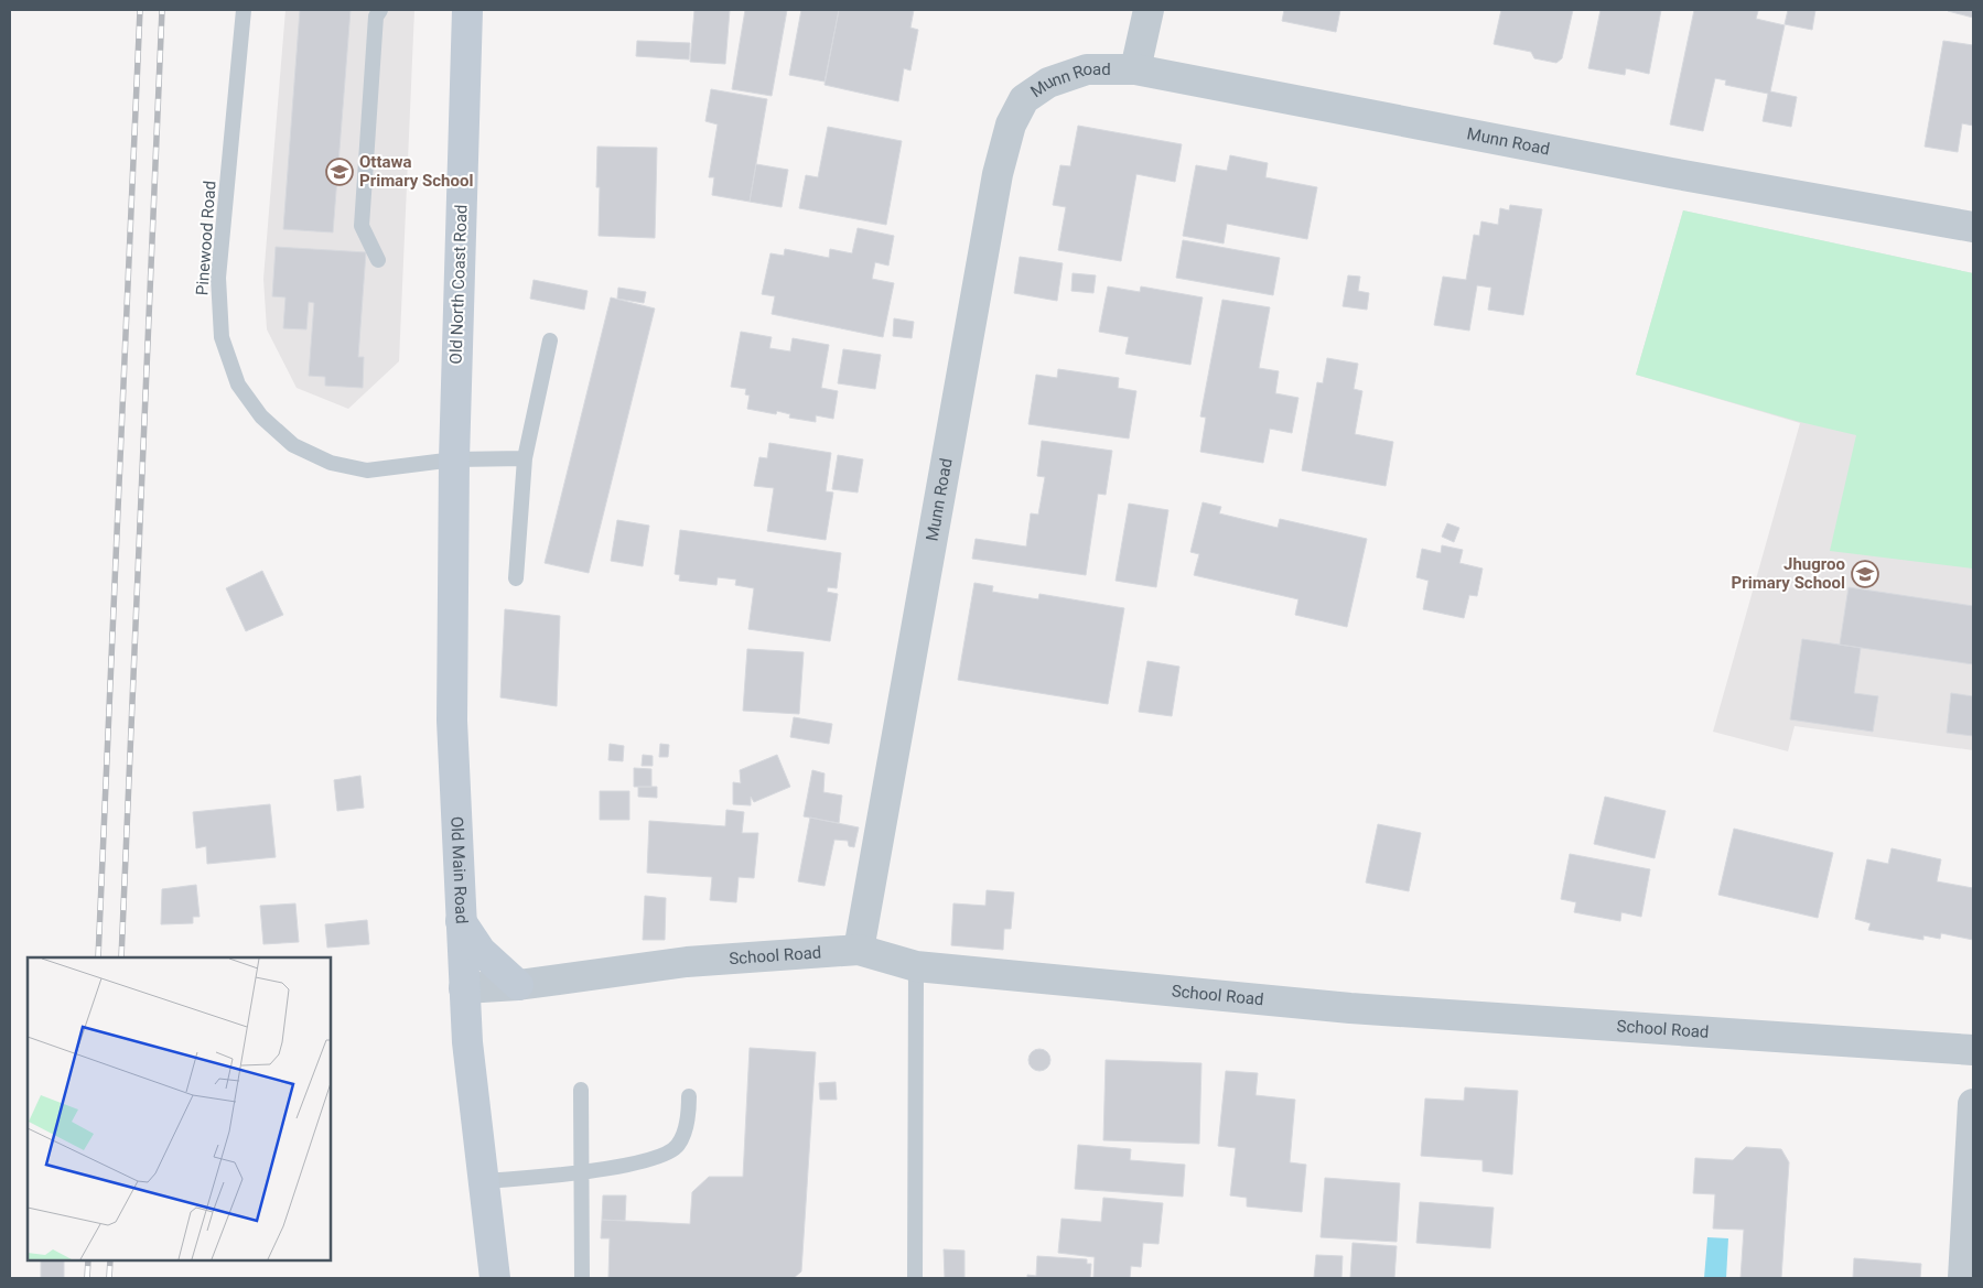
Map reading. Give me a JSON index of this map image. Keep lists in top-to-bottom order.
{
  "streets": {
    "street": [
      "Munn Road",
      "Old North Coast Road",
      "Old Main Road",
      "School Road"
    ],
    "lane": ["Pinewood Road"]
  },
  "crossings": [
    ["Munn Road", "School Road"],
    ["Pinewood Road", "Old North Coast Road"],
    ["Pinewood Road", "Old Main Road"],
    ["Old North Coast Road", "Old Main Road"],
    ["Old Main Road", "School Road"]
  ],
  "places": {
    "school or university": ["Ottawa Primary School", "Jhugroo Primary School"]
  }
}
